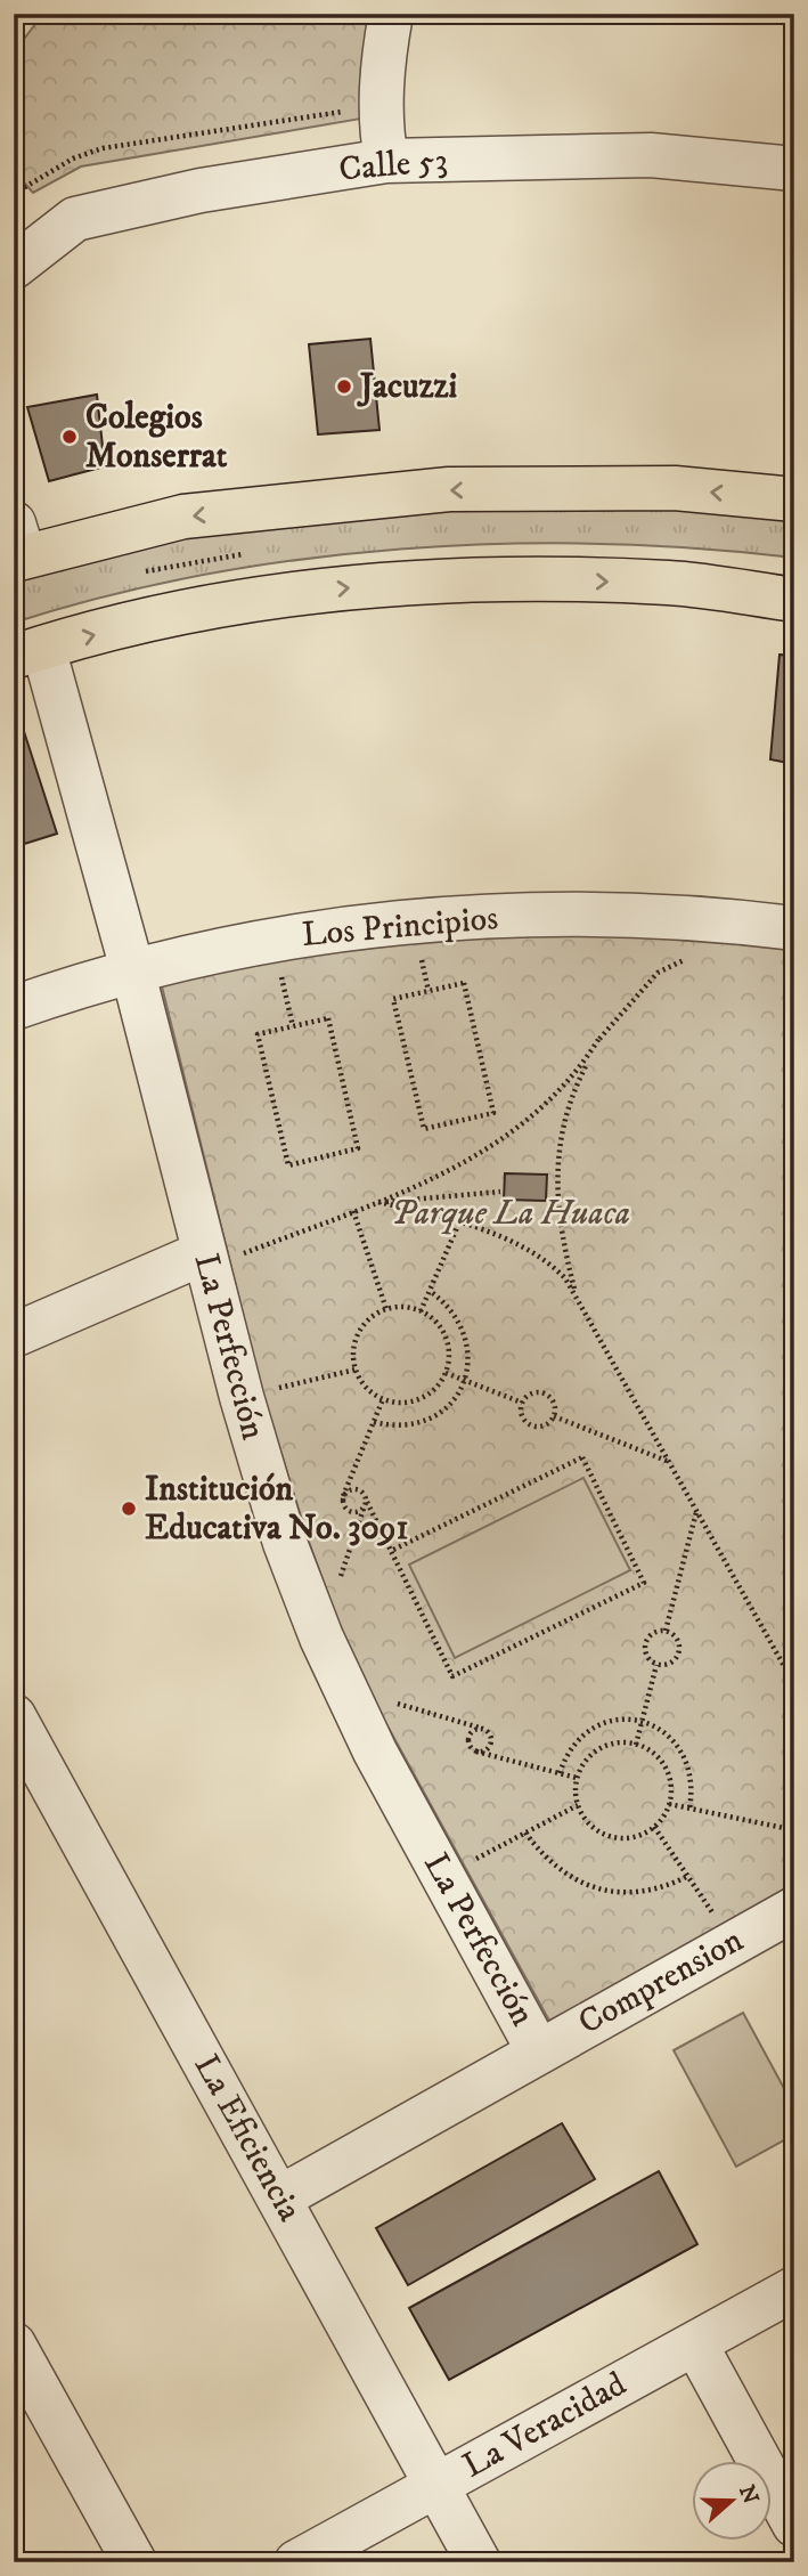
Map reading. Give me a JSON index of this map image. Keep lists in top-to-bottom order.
{
  "streets": {
    "street": [
      "Calle 53",
      "Los Principios",
      "La Perfección",
      "Comprension",
      "La Eficiencia",
      "La Veracidad"
    ]
  },
  "crossings": [
    ["Los Principios", "La Perfección"],
    ["La Perfección", "Comprension"],
    ["Comprension", "La Eficiencia"],
    ["La Eficiencia", "La Veracidad"]
  ],
  "parks": ["Parque La Huaca"],
  "places": ["Jacuzzi", "Colegios Monserrat", "Institución Educativa No. 3091"],
  "north": "right"
}
